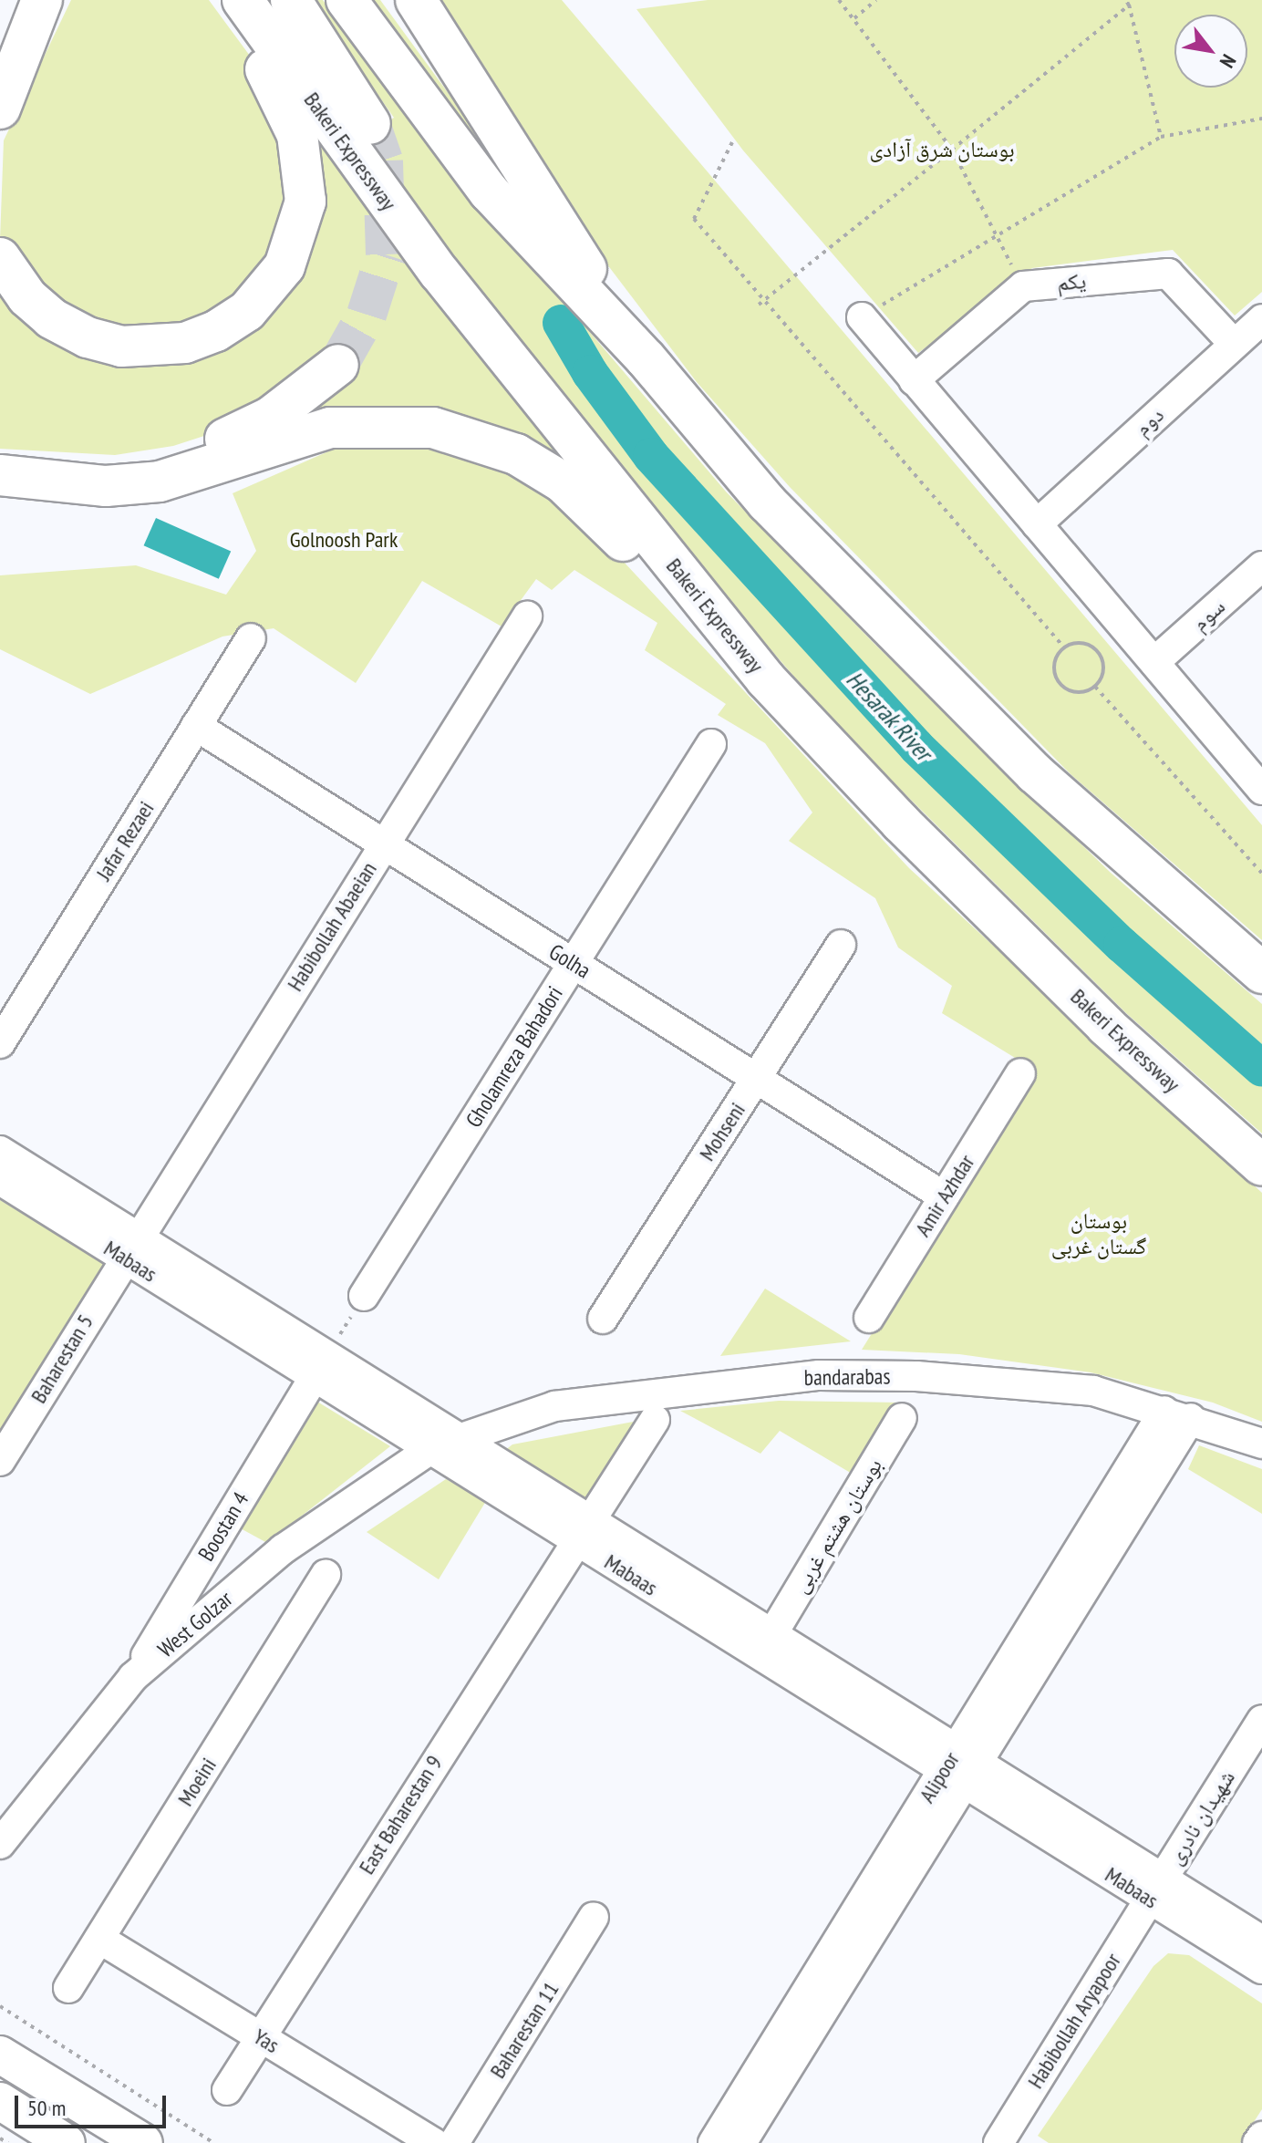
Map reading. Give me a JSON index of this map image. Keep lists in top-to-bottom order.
{
  "streets": {
    "highway": ["Bakeri Expressway"],
    "street": [
      "یکم",
      "دوم",
      "سوم",
      "Jafar Rezaei",
      "Habibollah Abaeian",
      "Golha",
      "Gholamreza Bahadori",
      "Mohseni",
      "Amir Azhdar",
      "Mabaas",
      "Baharestan 5",
      "bandarabas",
      "بوستان هشتم غربی",
      "Boostan 4",
      "West Golzar",
      "Alipoor",
      "Moeini",
      "East Baharestan 9",
      "شهیدان نادری",
      "Habibollah Aryapoor",
      "Baharestan 11",
      "Yas"
    ]
  },
  "crossings": [
    ["یکم", "دوم"],
    ["Jafar Rezaei", "Golha"],
    ["Habibollah Abaeian", "Golha"],
    ["Habibollah Abaeian", "Mabaas"],
    ["Habibollah Abaeian", "Baharestan 5"],
    ["Golha", "Gholamreza Bahadori"],
    ["Golha", "Mohseni"],
    ["Golha", "Amir Azhdar"],
    ["Mabaas", "Baharestan 5"],
    ["Mabaas", "bandarabas"],
    ["Mabaas", "بوستان هشتم غربی"],
    ["Mabaas", "Boostan 4"],
    ["Mabaas", "West Golzar"],
    ["Mabaas", "Alipoor"],
    ["Mabaas", "East Baharestan 9"],
    ["Mabaas", "شهیدان نادری"],
    ["Mabaas", "Habibollah Aryapoor"],
    ["bandarabas", "West Golzar"],
    ["bandarabas", "Alipoor"],
    ["Boostan 4", "West Golzar"],
    ["Moeini", "Yas"],
    ["East Baharestan 9", "Yas"],
    ["شهیدان نادری", "Habibollah Aryapoor"]
  ],
  "water": ["Hesarak River"],
  "parks": ["بوستان شرق آزادی", "Golnoosh Park", "بوستان گستان غربی"],
  "scale_bar": "50 m",
  "north": "bottom right"
}
